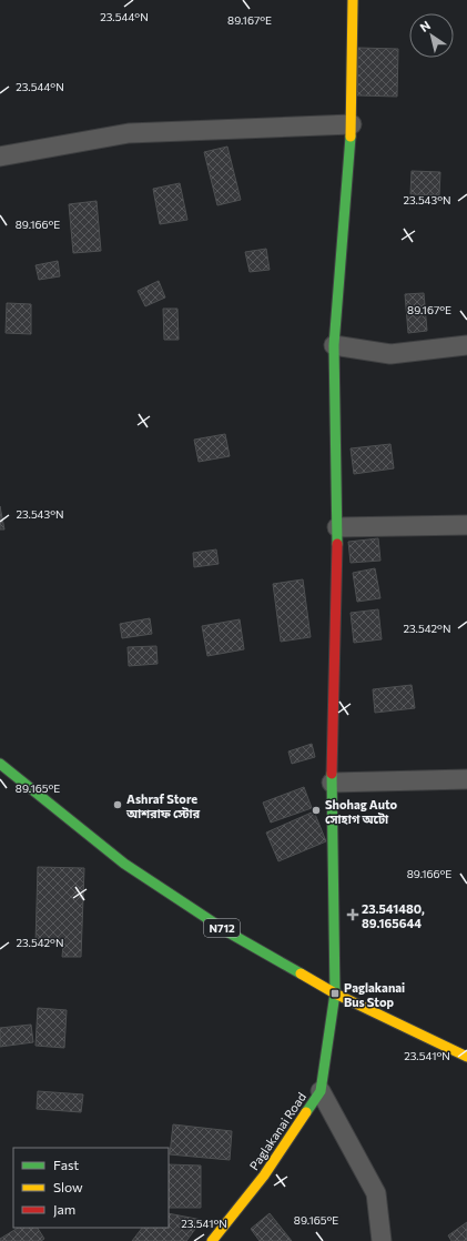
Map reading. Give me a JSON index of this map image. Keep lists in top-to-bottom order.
{
  "streets": {
    "main road": ["N712", "Paglakanai Road"]
  },
  "crossings": [
    ["N712", "Paglakanai Road"]
  ],
  "places": {
    "other": ["Ashraf Store আশরাফ স্টোর", "Shohag Auto সোহাগ অটো"],
    "health": ["23.541480, 89.165644"],
    "transit": ["Paglakanai Bus Stop"]
  },
  "legend": ["Fast", "Slow", "Jam"],
  "north": "top left",
  "coordinates": [
    "23.544°N",
    "89.167°E",
    "23.543°N",
    "89.166°E",
    "23.542°N",
    "89.165°E",
    "23.541°N"
  ]
}
